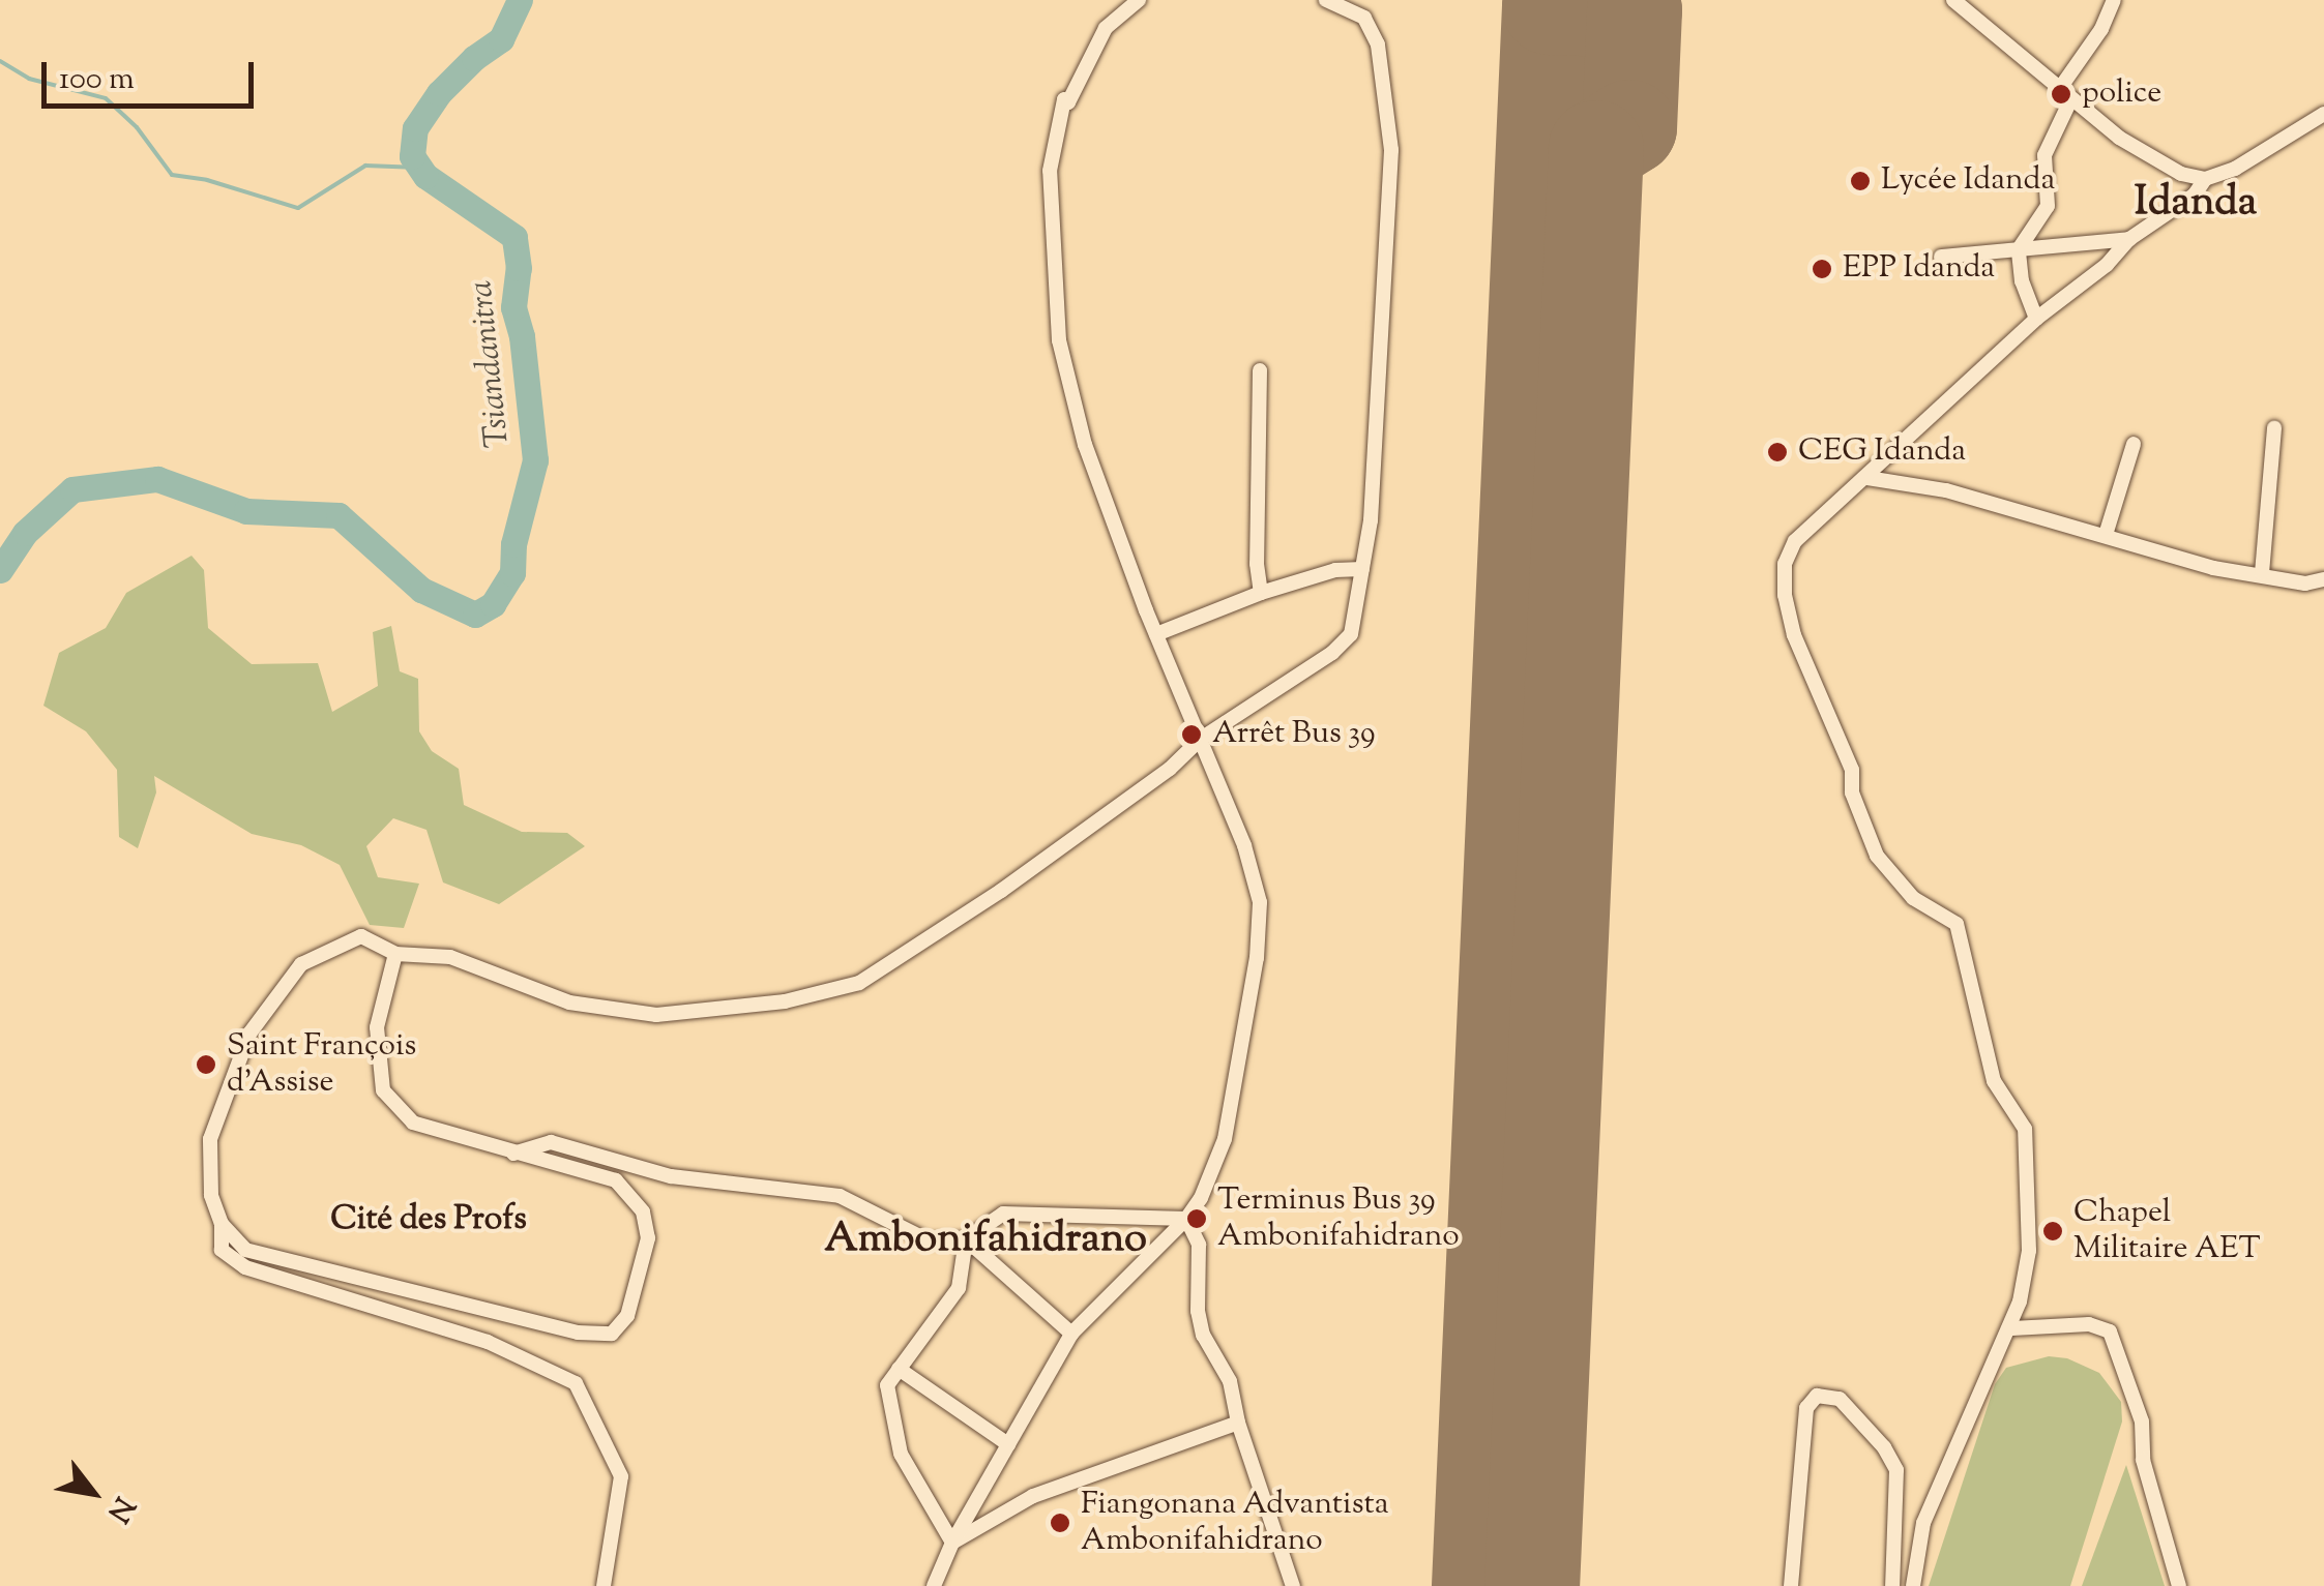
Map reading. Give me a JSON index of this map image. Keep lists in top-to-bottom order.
{
  "districts": ["Idanda", "Cité des Profs", "Ambonifahidrano"],
  "water": ["Tsiandanitra"],
  "places": [
    "police",
    "Lycée Idanda",
    "EPP Idanda",
    "CEG Idanda",
    "Arrêt Bus 39",
    "Saint François d'Assise",
    "Terminus Bus 39 Ambonifahidrano",
    "Chapel Militaire AET",
    "Fiangonana Advantista Ambonifahidrano"
  ],
  "scale_bar": "100 m",
  "north": "bottom right"
}
